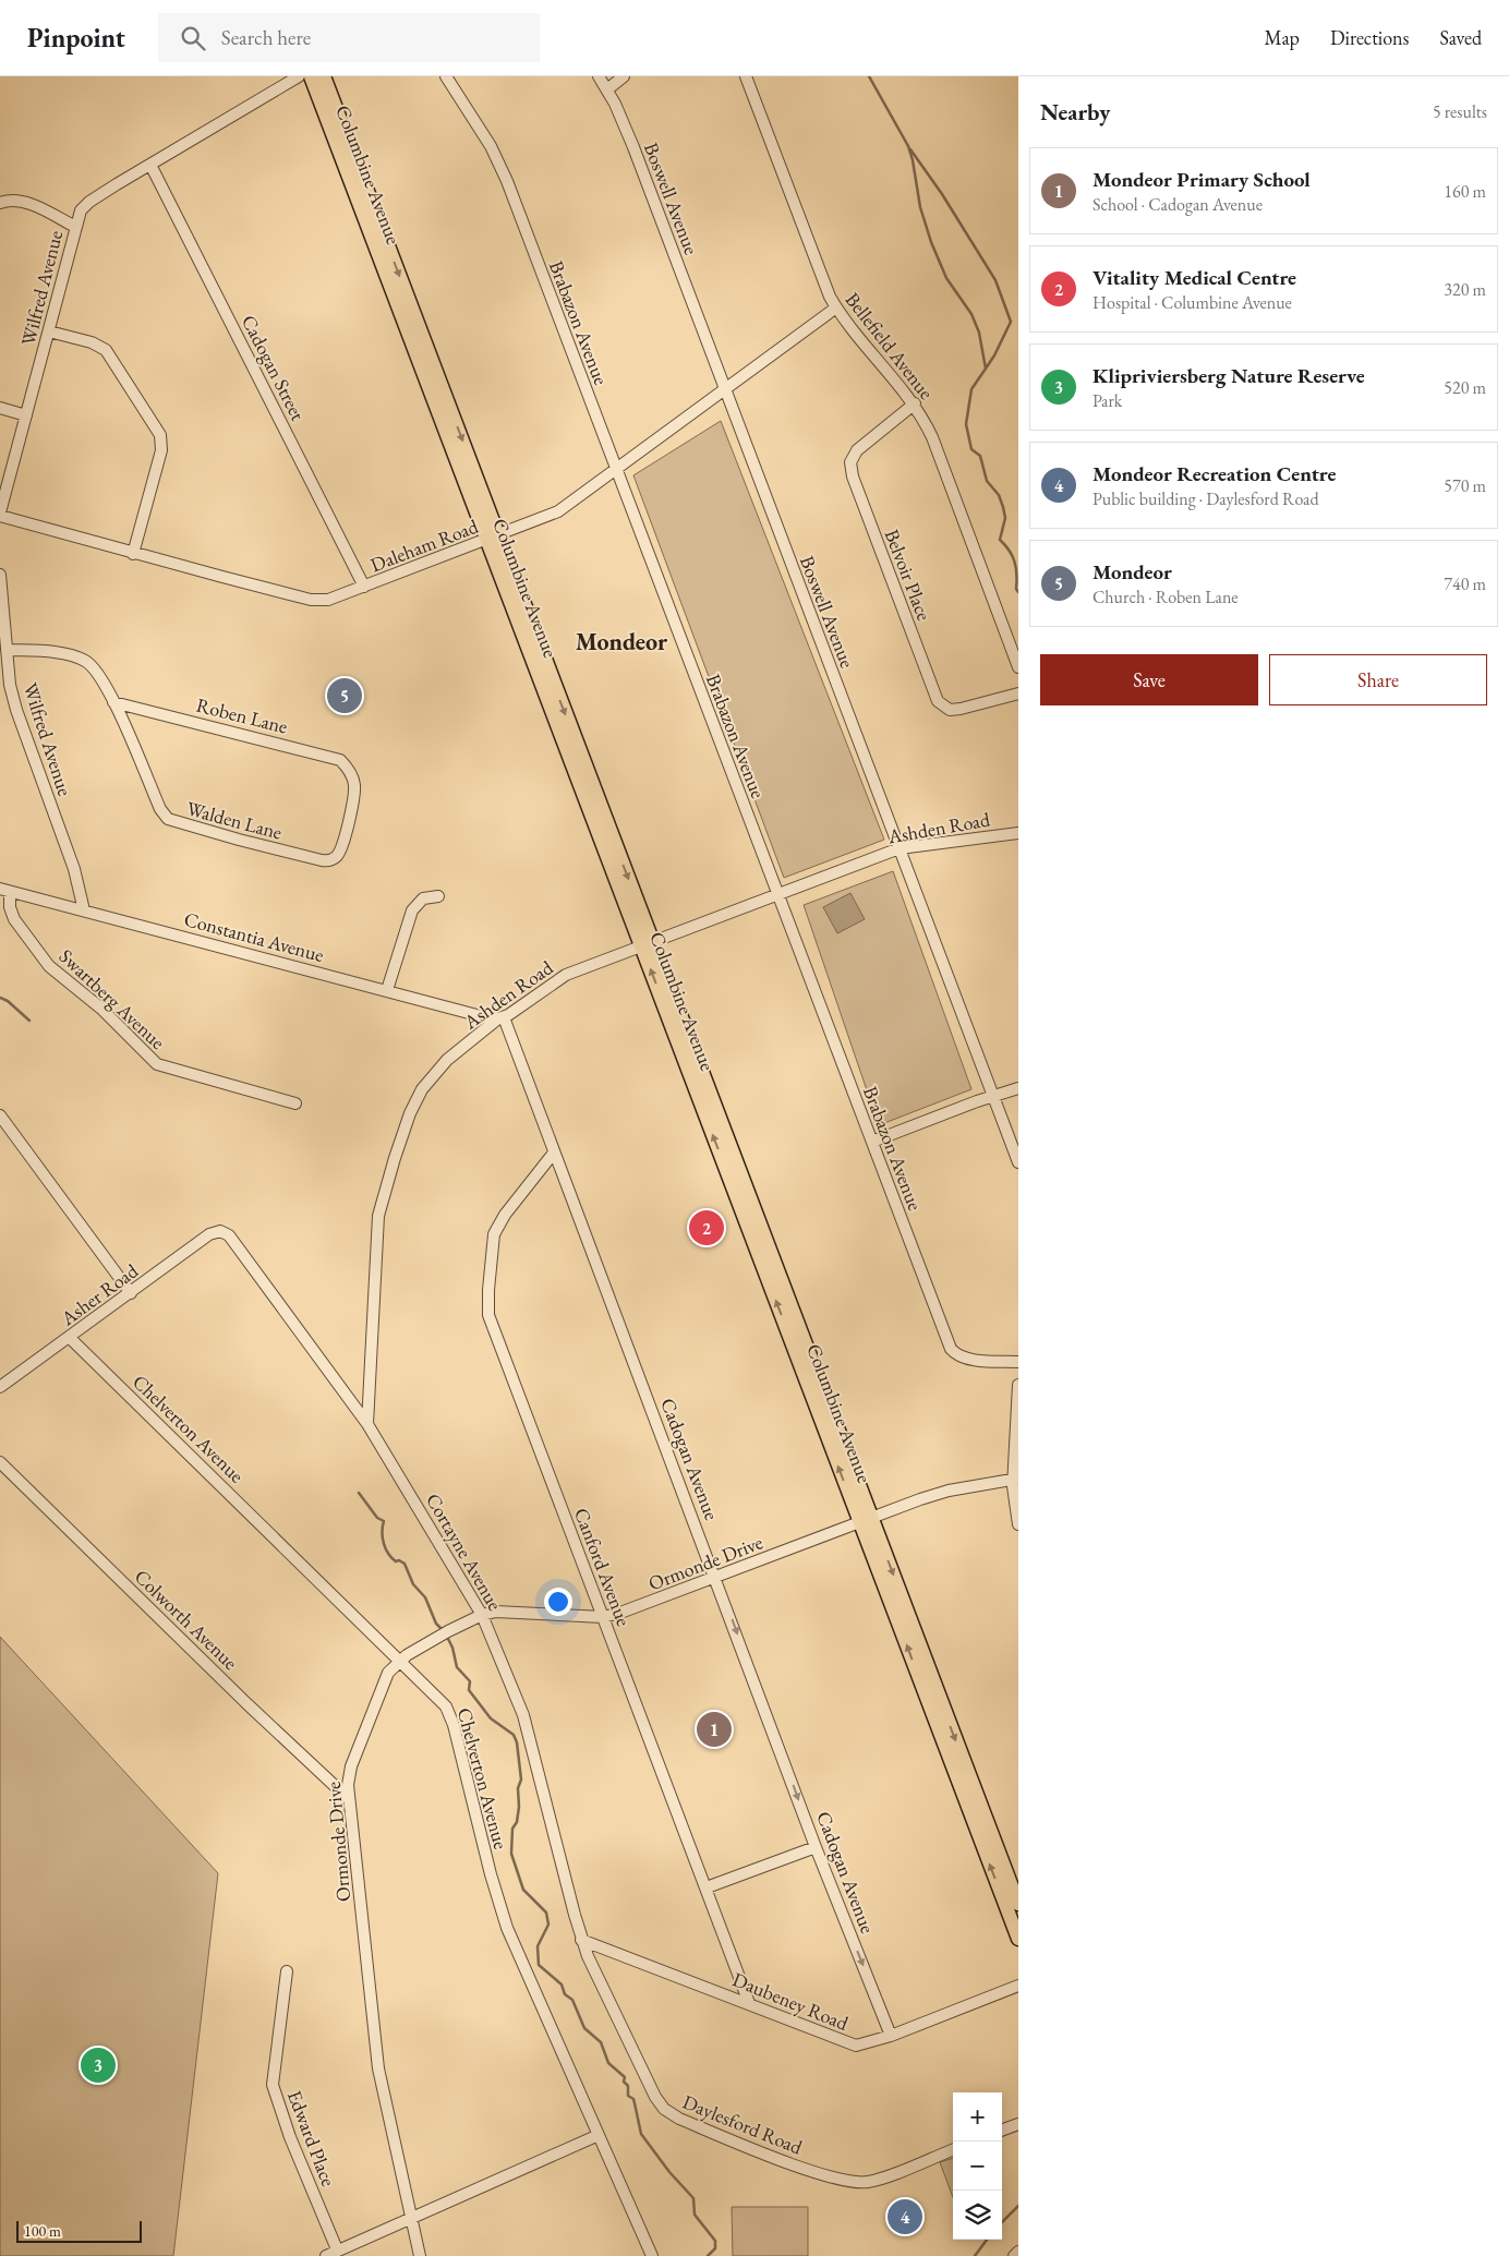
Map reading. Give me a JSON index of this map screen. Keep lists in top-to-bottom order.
{
  "streets": {
    "main road": ["Columbine Avenue"],
    "street": [
      "Boswell Avenue",
      "Wilfred Avenue",
      "Brabazon Avenue",
      "Bellefield Avenue",
      "Cadogan Street",
      "Daleham Road",
      "Belvoir Place",
      "Roben Lane",
      "Walden Lane",
      "Ashden Road",
      "Constantia Avenue",
      "Swartberg Avenue",
      "Asher Road",
      "Chelverton Avenue",
      "Cadogan Avenue",
      "Cortayne Avenue",
      "Ormonde Drive",
      "Canford Avenue",
      "Colworth Avenue",
      "Daubeney Road",
      "Daylesford Road",
      "Edward Place"
    ]
  },
  "crossings": [
    ["Columbine Avenue", "Daleham Road"],
    ["Columbine Avenue", "Ashden Road"],
    ["Columbine Avenue", "Ormonde Drive"],
    ["Boswell Avenue", "Daleham Road"],
    ["Boswell Avenue", "Ashden Road"],
    ["Wilfred Avenue", "Cadogan Street"],
    ["Wilfred Avenue", "Daleham Road"],
    ["Wilfred Avenue", "Walden Lane"],
    ["Wilfred Avenue", "Constantia Avenue"],
    ["Brabazon Avenue", "Daleham Road"],
    ["Brabazon Avenue", "Ashden Road"],
    ["Bellefield Avenue", "Daleham Road"],
    ["Bellefield Avenue", "Belvoir Place"],
    ["Cadogan Street", "Daleham Road"],
    ["Roben Lane", "Walden Lane"],
    ["Ashden Road", "Constantia Avenue"],
    ["Ashden Road", "Cadogan Avenue"],
    ["Ashden Road", "Cortayne Avenue"],
    ["Constantia Avenue", "Swartberg Avenue"],
    ["Constantia Avenue", "Cadogan Avenue"],
    ["Asher Road", "Chelverton Avenue"],
    ["Asher Road", "Cortayne Avenue"],
    ["Chelverton Avenue", "Ormonde Drive"],
    ["Cadogan Avenue", "Ormonde Drive"],
    ["Cadogan Avenue", "Canford Avenue"],
    ["Cadogan Avenue", "Daubeney Road"],
    ["Cortayne Avenue", "Ormonde Drive"],
    ["Cortayne Avenue", "Daubeney Road"],
    ["Cortayne Avenue", "Daylesford Road"],
    ["Ormonde Drive", "Canford Avenue"],
    ["Ormonde Drive", "Colworth Avenue"],
    ["Canford Avenue", "Daubeney Road"],
    ["Daubeney Road", "Daylesford Road"]
  ],
  "one_way": ["Cadogan Avenue"],
  "districts": ["Mondeor"],
  "scale_bar": "100 m",
  "page": {
    "header": "Pinpoint",
    "search": "Search here",
    "nav": ["Map", "Directions", "Saved"],
    "heading": ["Nearby", "5 results"],
    "list": [
      {
        "mark": "1",
        "name": "Mondeor Primary School",
        "note": "School · Cadogan Avenue",
        "value": "160 m"
      },
      {
        "mark": "2",
        "name": "Vitality Medical Centre",
        "note": "Hospital · Columbine Avenue",
        "value": "320 m"
      },
      {
        "mark": "3",
        "name": "Klipriviersberg Nature Reserve",
        "note": "Park",
        "value": "520 m"
      },
      {
        "mark": "4",
        "name": "Mondeor Recreation Centre",
        "note": "Public building · Daylesford Road",
        "value": "570 m"
      },
      {
        "mark": "5",
        "name": "Mondeor",
        "note": "Church · Roben Lane",
        "value": "740 m"
      }
    ],
    "buttons": ["Save", "Share"],
    "pins": [
      "5",
      "2",
      "1",
      "3",
      "4"
    ],
    "map_buttons": ["+", "−"],
    "scale": "100 m"
  }
}
